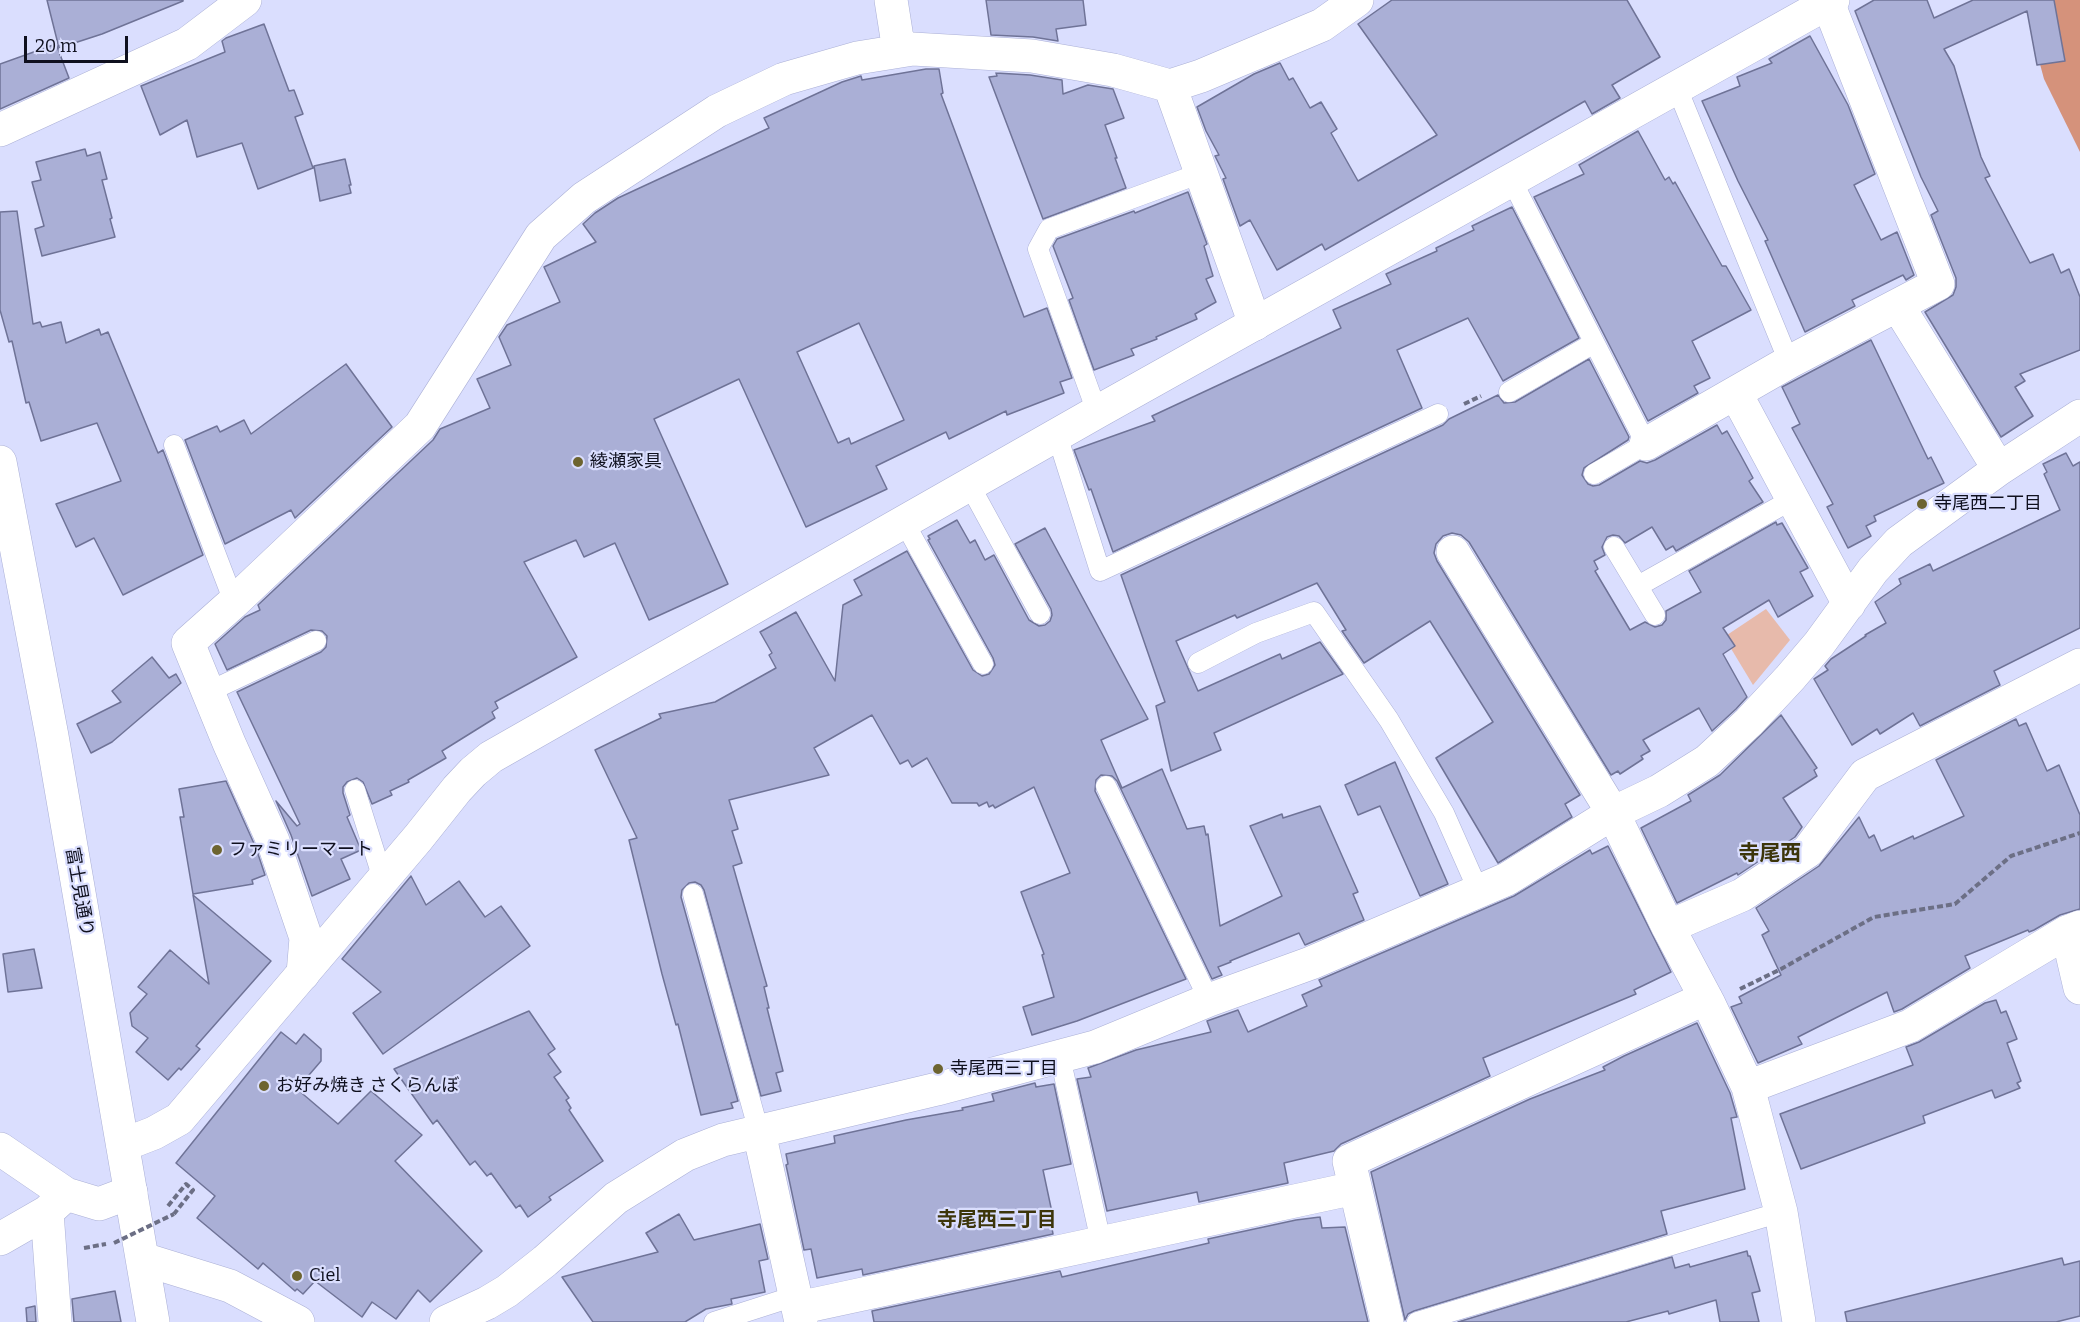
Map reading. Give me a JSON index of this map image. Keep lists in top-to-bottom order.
{
  "streets": {
    "street": ["富士見通り"]
  },
  "districts": ["寺尾西", "寺尾西三丁目"],
  "places": [
    "綾瀬家具",
    "寺尾西二丁目",
    "ファミリーマート",
    "寺尾西三丁目",
    "お好み焼き さくらんぼ",
    "Ciel"
  ],
  "scale_bar": "20 m"
}
